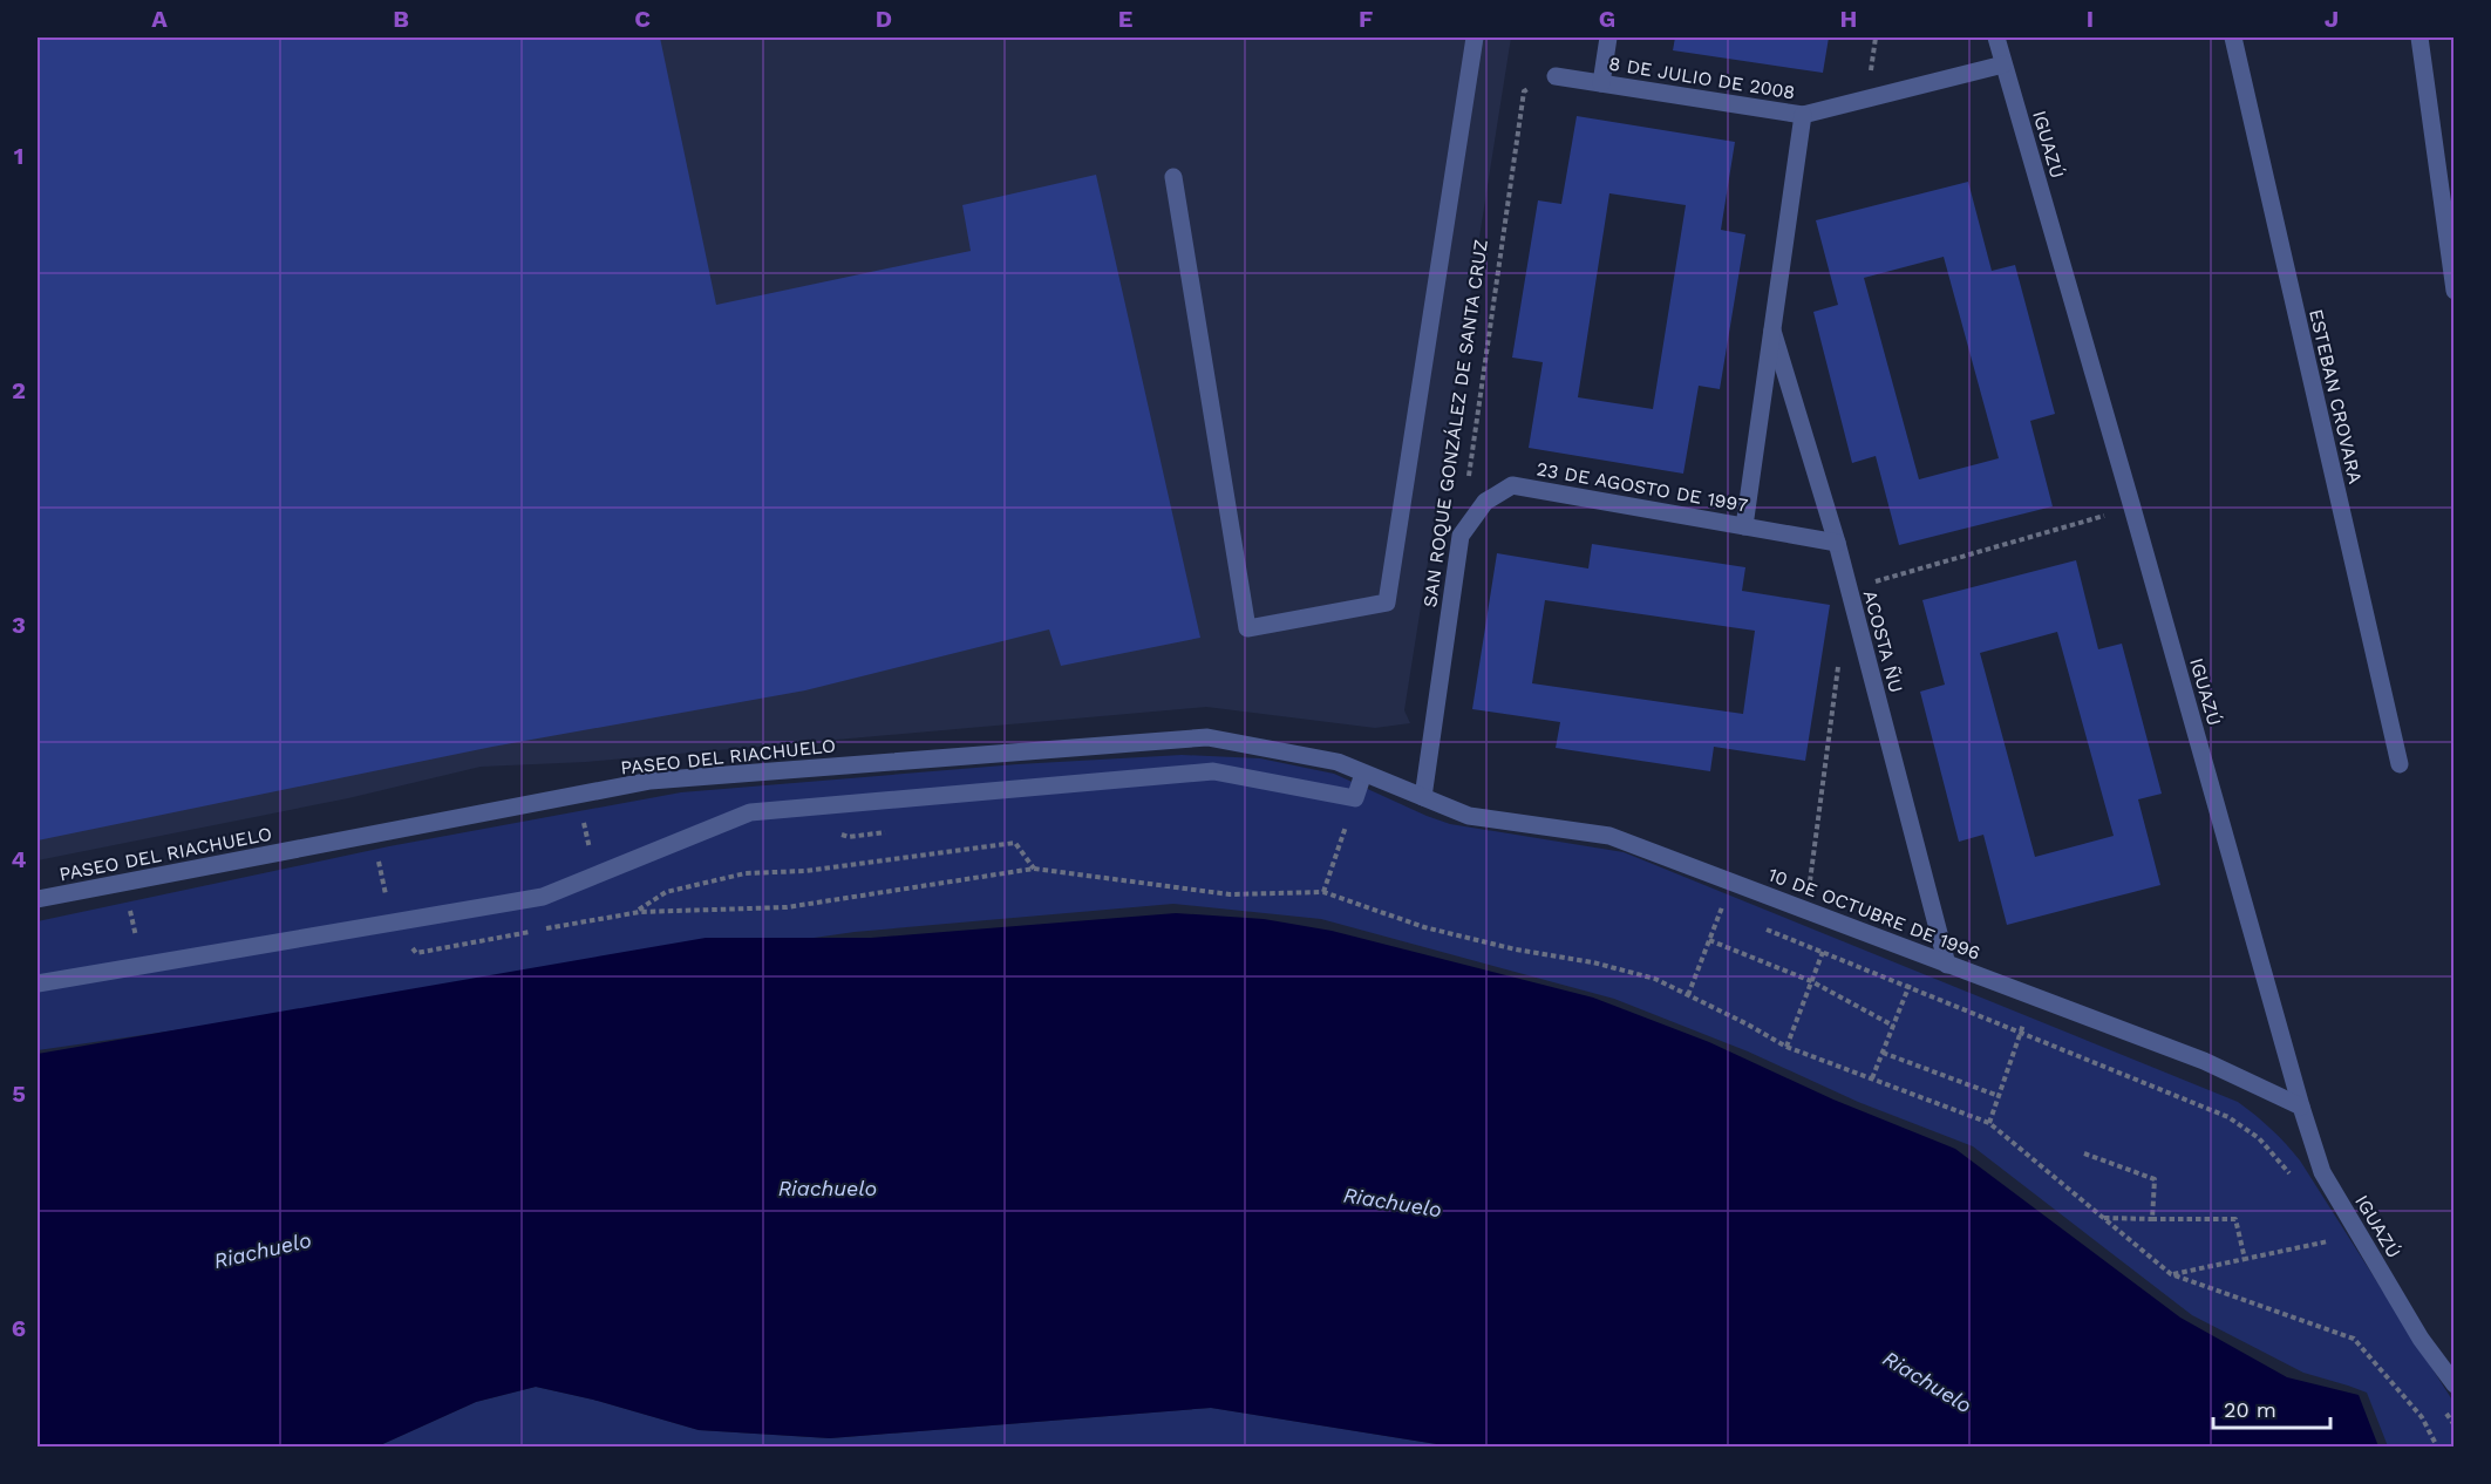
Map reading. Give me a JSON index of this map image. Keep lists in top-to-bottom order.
{
  "streets": {
    "street": [
      "8 DE JULIO DE 2008",
      "IGUAZÚ",
      "ESTEBAN CROVARA",
      "SAN ROQUE GONZÁLEZ DE SANTA CRUZ",
      "23 DE AGOSTO DE 1997",
      "ACOSTA ÑU",
      "PASEO DEL RIACHUELO",
      "10 DE OCTUBRE DE 1996"
    ]
  },
  "crossings": [
    ["8 DE JULIO DE 2008", "IGUAZÚ"],
    ["8 DE JULIO DE 2008", "SAN ROQUE GONZÁLEZ DE SANTA CRUZ"],
    ["8 DE JULIO DE 2008", "ACOSTA ÑU"],
    ["IGUAZÚ", "10 DE OCTUBRE DE 1996"],
    ["SAN ROQUE GONZÁLEZ DE SANTA CRUZ", "23 DE AGOSTO DE 1997"],
    ["SAN ROQUE GONZÁLEZ DE SANTA CRUZ", "PASEO DEL RIACHUELO"],
    ["SAN ROQUE GONZÁLEZ DE SANTA CRUZ", "10 DE OCTUBRE DE 1996"],
    ["23 DE AGOSTO DE 1997", "ACOSTA ÑU"],
    ["ACOSTA ÑU", "10 DE OCTUBRE DE 1996"],
    ["PASEO DEL RIACHUELO", "10 DE OCTUBRE DE 1996"]
  ],
  "water": ["Riachuelo"],
  "scale_bar": "20 m",
  "grid": {
    "columns": [
      "A",
      "B",
      "C",
      "D",
      "E",
      "F",
      "G",
      "H",
      "I",
      "J"
    ],
    "rows": [
      "1",
      "2",
      "3",
      "4",
      "5",
      "6"
    ]
  }
}
